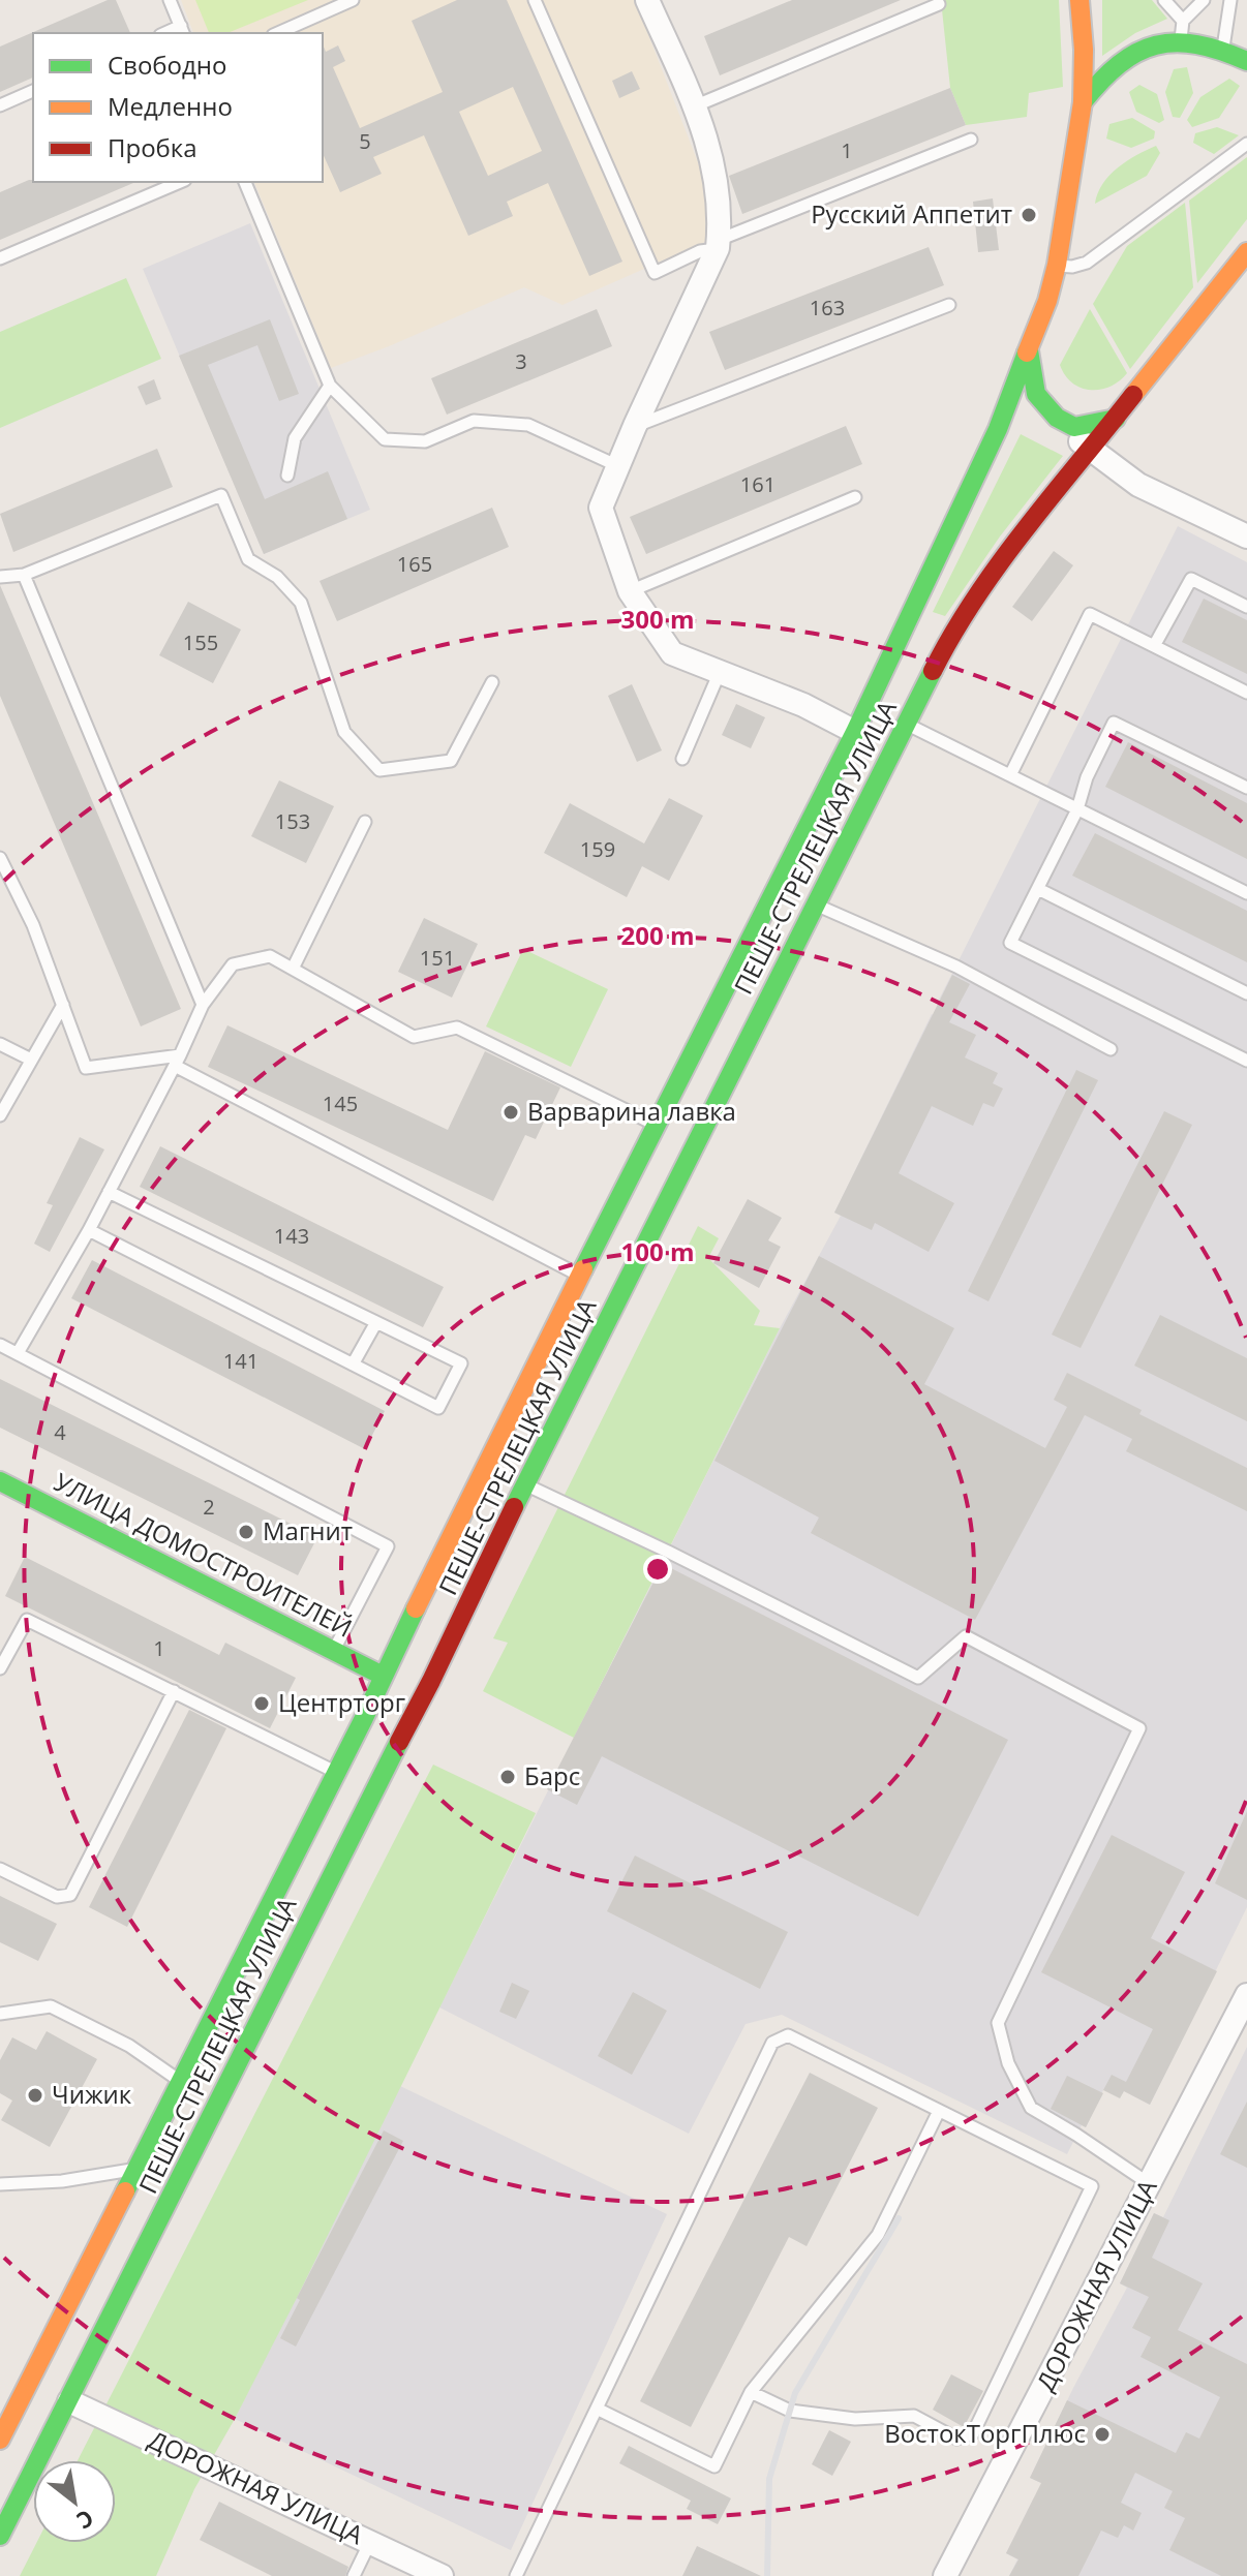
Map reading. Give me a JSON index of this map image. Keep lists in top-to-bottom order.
{
  "streets": {
    "main road": ["ПЕШЕ-СТРЕЛЕЦКАЯ УЛИЦА", "УЛИЦА ДОМОСТРОИТЕЛЕЙ"],
    "street": ["ДОРОЖНАЯ УЛИЦА"]
  },
  "crossings": [
    ["ПЕШЕ-СТРЕЛЕЦКАЯ УЛИЦА", "УЛИЦА ДОМОСТРОИТЕЛЕЙ"],
    ["ПЕШЕ-СТРЕЛЕЦКАЯ УЛИЦА", "ДОРОЖНАЯ УЛИЦА"]
  ],
  "places": [
    "Русский Аппетит",
    "Варварина лавка",
    "Магнит",
    "Центрторг",
    "Барс",
    "Чижик",
    "ВостокТоргПлюс"
  ],
  "house_numbers": [
    "5",
    "1",
    "163",
    "3",
    "161",
    "165",
    "155",
    "153",
    "159",
    "151",
    "145",
    "143",
    "141",
    "4",
    "2",
    "1"
  ],
  "legend": ["Свободно", "Медленно", "Пробка"],
  "north": "bottom right",
  "rings": ["300 m", "200 m", "100 m"]
}
